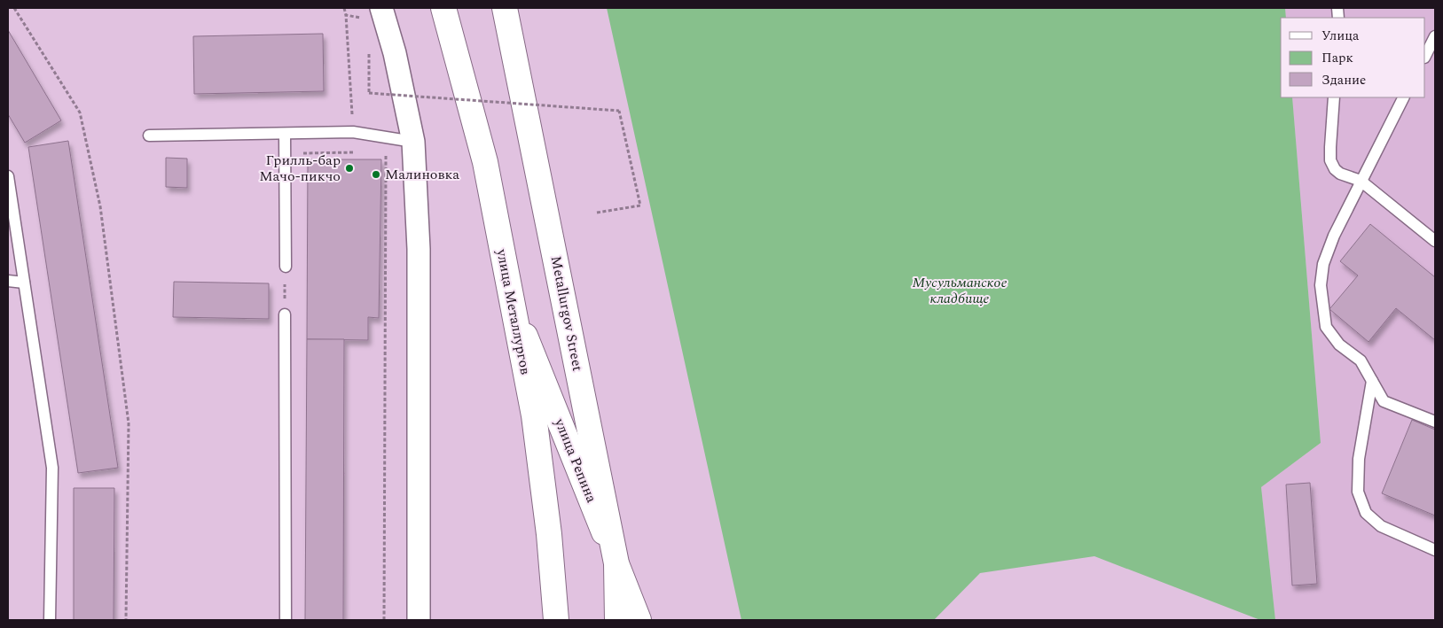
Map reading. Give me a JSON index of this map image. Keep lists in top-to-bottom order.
{
  "streets": {
    "main road": ["улица Металлургов", "Metallurgov Street", "улица Репина"]
  },
  "crossings": [
    ["улица Металлургов", "улица Репина"],
    ["Metallurgov Street", "улица Репина"]
  ],
  "parks": ["Мусульманское кладбище"],
  "places": ["Грилль-бар Мачо-пикчо", "Малиновка"],
  "legend": ["Улица", "Парк", "Здание"]
}
